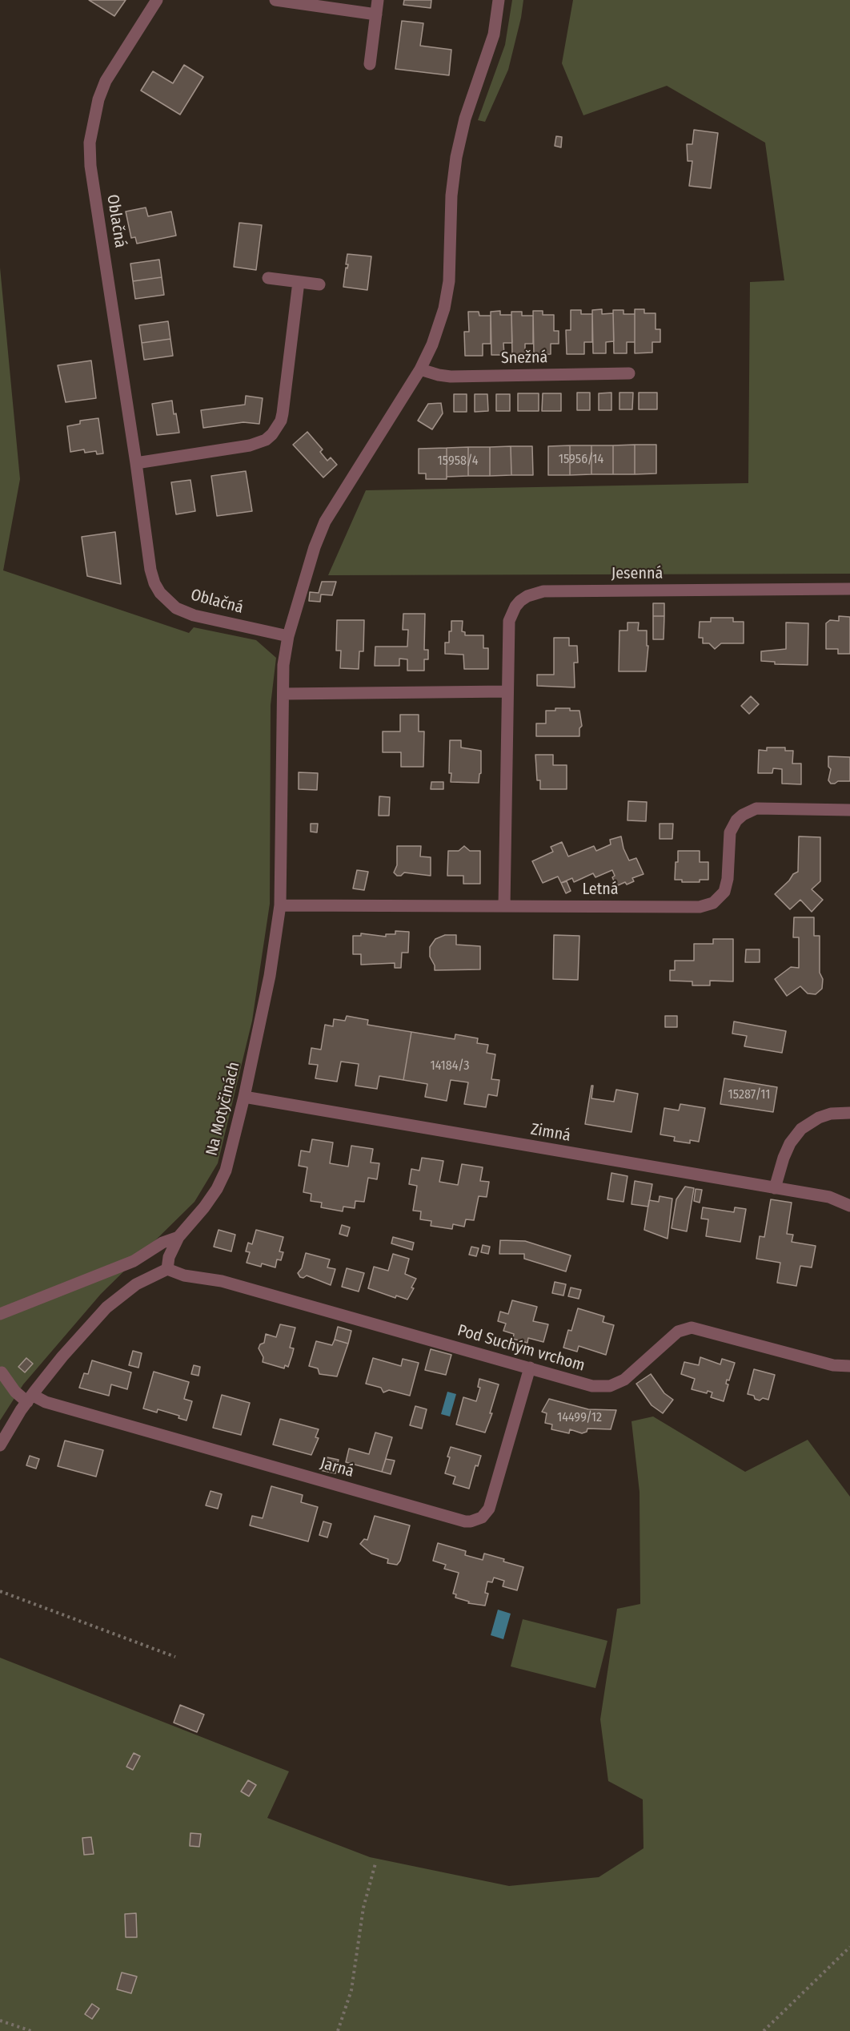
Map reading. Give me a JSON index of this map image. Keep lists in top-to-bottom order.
{
  "streets": {
    "street": [
      "Oblačná",
      "Snežná",
      "Jesenná",
      "Letná",
      "Na Motyčinách",
      "Zimná",
      "Pod Suchým vrchom",
      "Jarná"
    ]
  },
  "crossings": [
    ["Oblačná", "Na Motyčinách"],
    ["Snežná", "Na Motyčinách"],
    ["Jesenná", "Letná"],
    ["Letná", "Na Motyčinách"],
    ["Na Motyčinách", "Zimná"],
    ["Na Motyčinách", "Pod Suchým vrchom"],
    ["Pod Suchým vrchom", "Jarná"]
  ],
  "house_numbers": [
    "15956/14",
    "15958/4",
    "14184/3",
    "15287/11",
    "14499/12"
  ]
}
